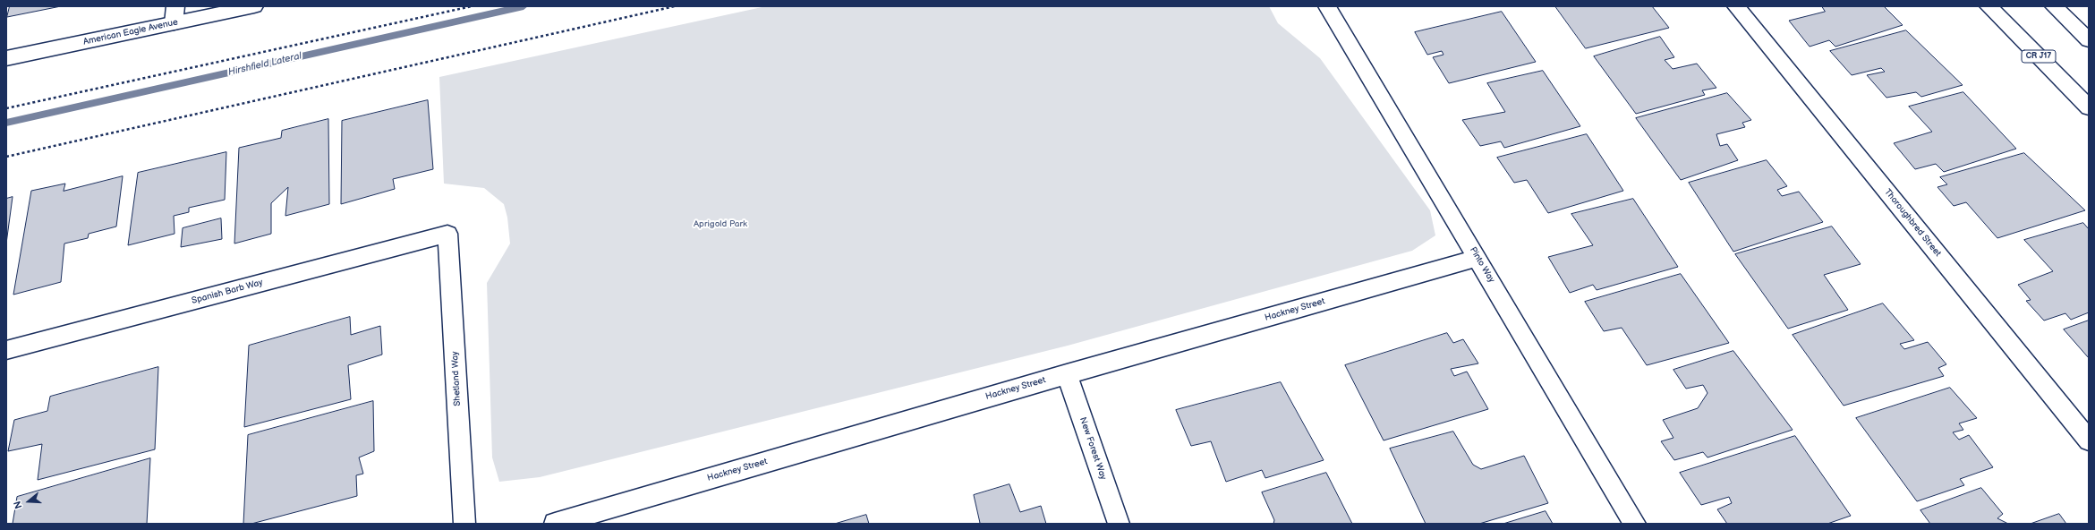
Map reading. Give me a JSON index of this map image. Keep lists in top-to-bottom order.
{
  "streets": {
    "street": [
      "American Eagle Avenue",
      "CR J17",
      "Thoroughbred Street",
      "Pinto Way",
      "Spanish Barb Way",
      "Hackney Street",
      "Shetland Way",
      "New Forest Way"
    ]
  },
  "crossings": [
    ["Pinto Way", "Hackney Street"],
    ["Spanish Barb Way", "Shetland Way"],
    ["Hackney Street", "New Forest Way"]
  ],
  "water": ["Hirshfield Lateral"],
  "parks": ["Aprigold Park"],
  "north": "left"
}
